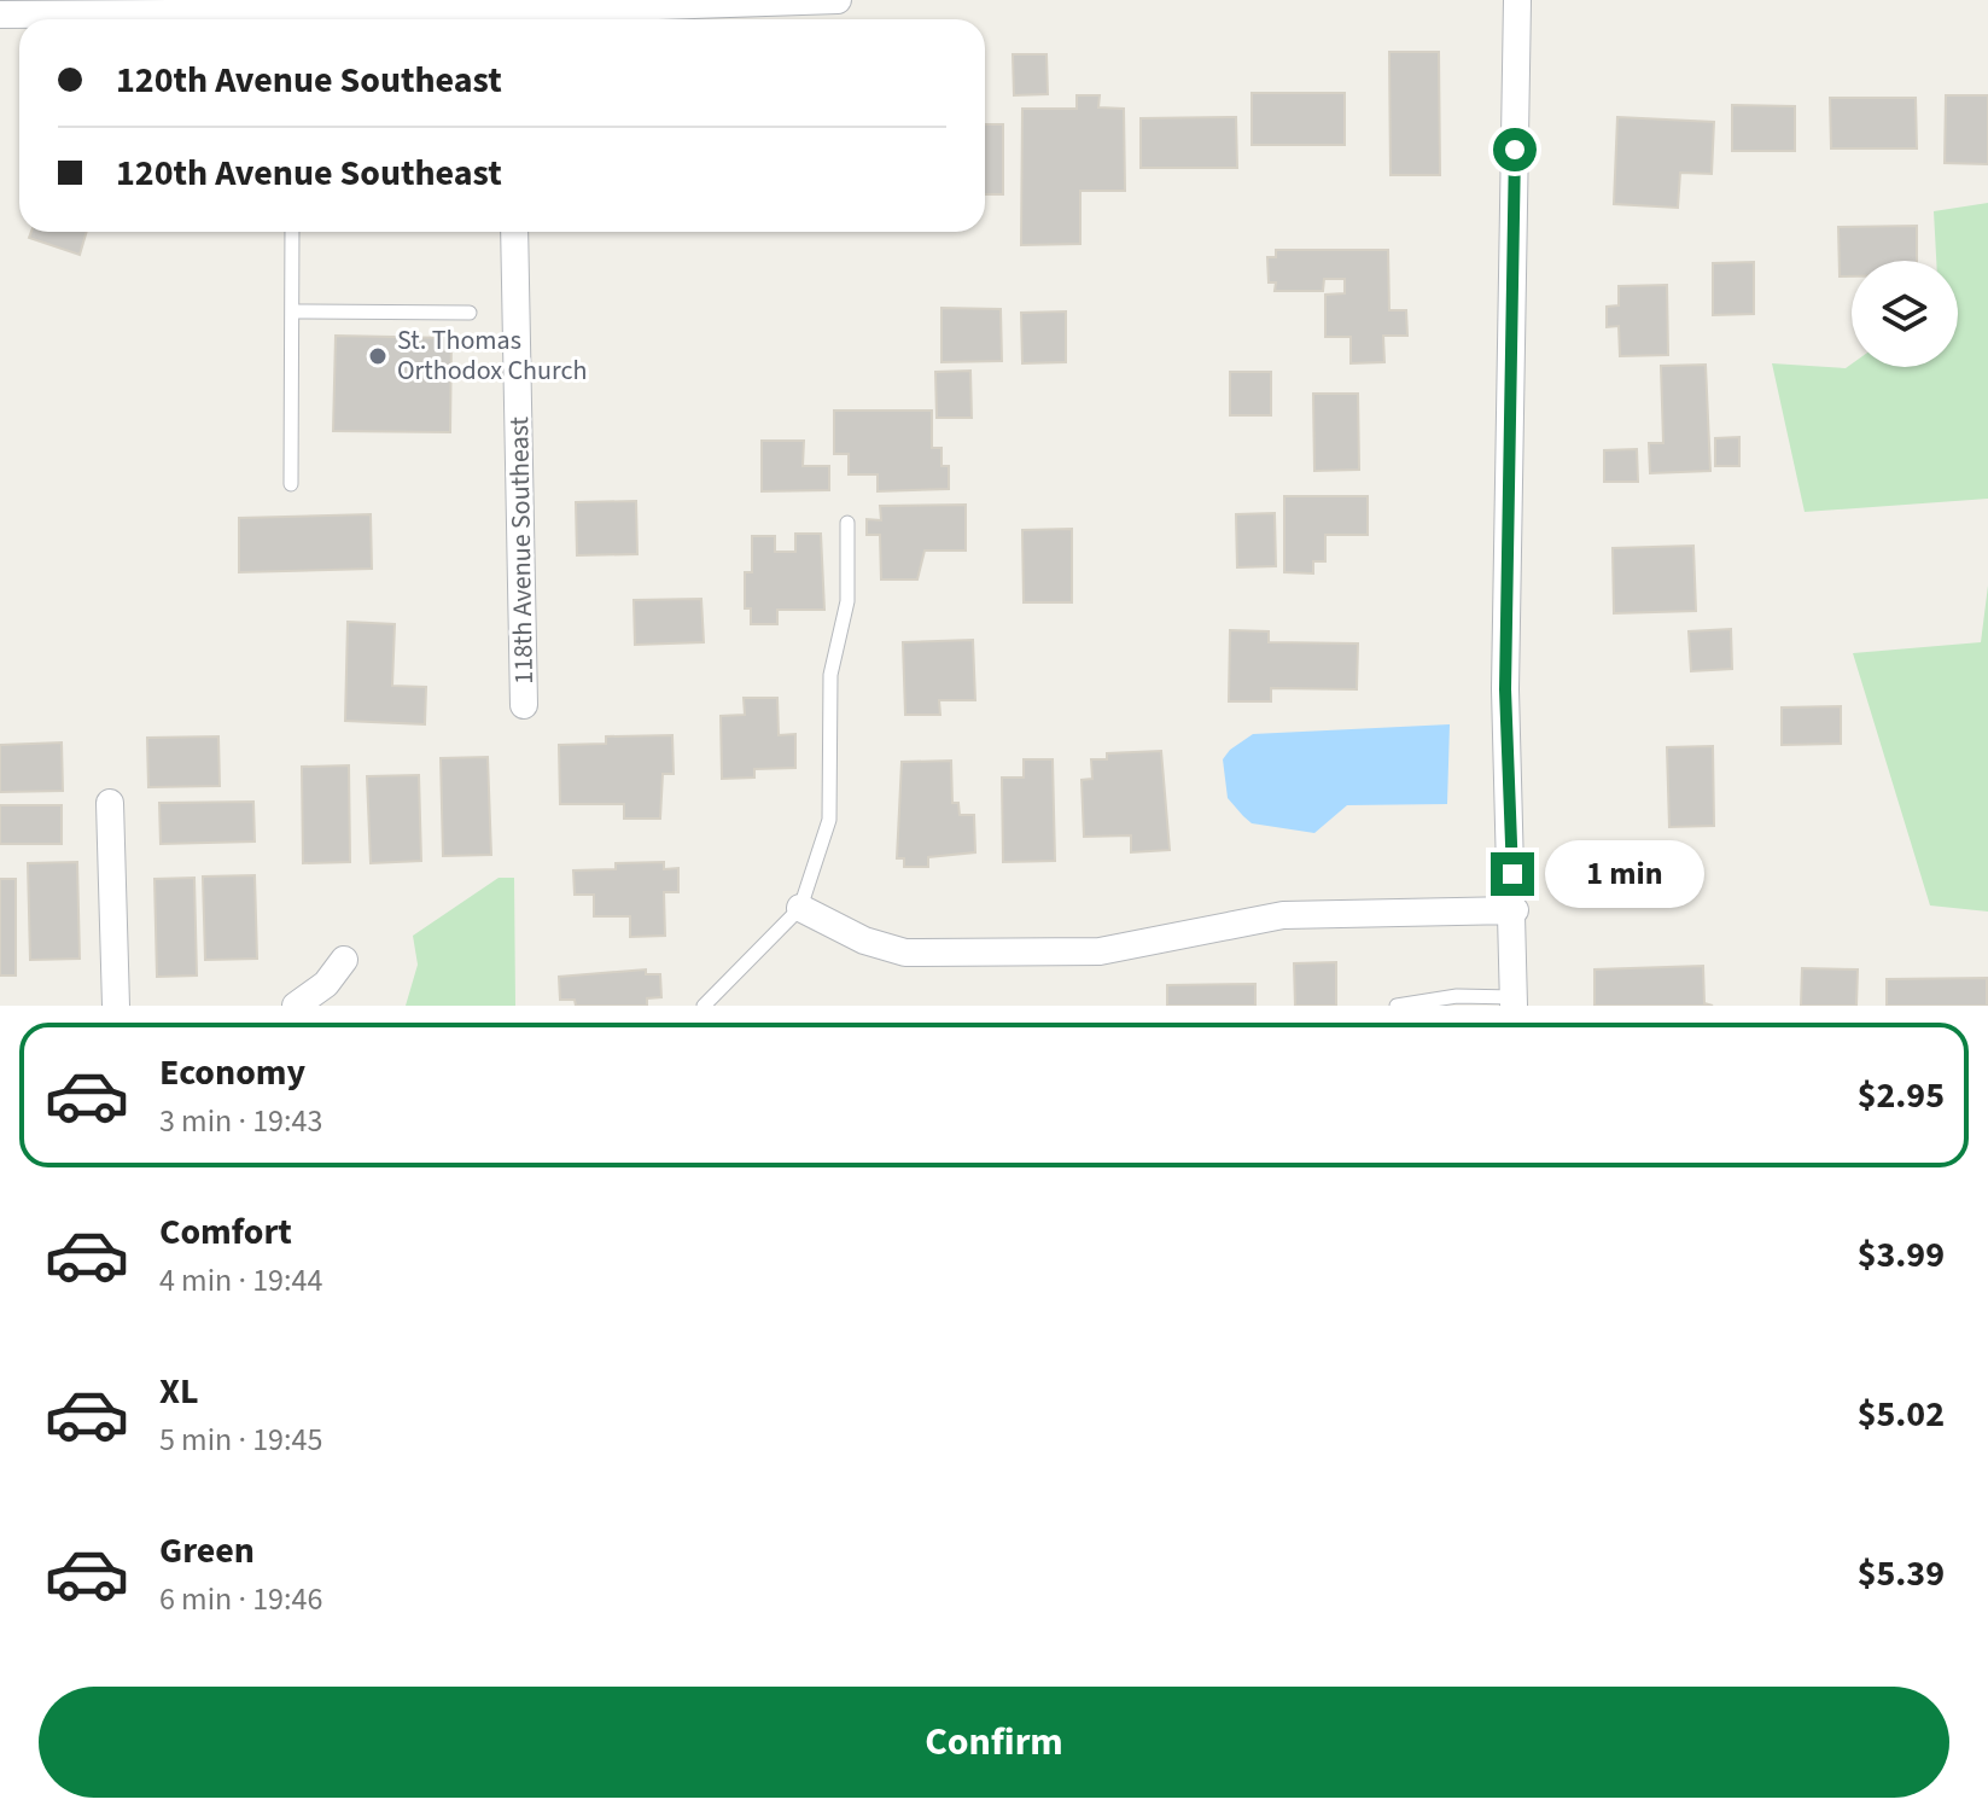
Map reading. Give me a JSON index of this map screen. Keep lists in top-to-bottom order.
{
  "streets": {
    "street": ["118th Avenue Southeast"]
  },
  "places": ["St. Thomas Orthodox Church"],
  "page": {
    "banner": ["120th Avenue Southeast", "120th Avenue Southeast"],
    "bubble": "1 min",
    "list": [
      {
        "name": "Economy",
        "note": "3 min · 19:43",
        "value": "$2.95"
      },
      {
        "name": "Comfort",
        "note": "4 min · 19:44",
        "value": "$3.99"
      },
      {
        "name": "XL",
        "note": "5 min · 19:45",
        "value": "$5.02"
      },
      {
        "name": "Green",
        "note": "6 min · 19:46",
        "value": "$5.39"
      }
    ],
    "buttons": "Confirm"
  }
}
